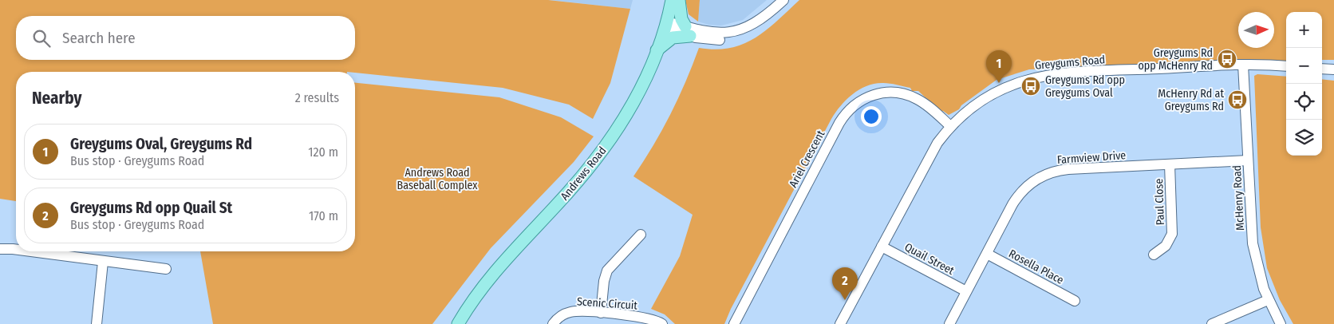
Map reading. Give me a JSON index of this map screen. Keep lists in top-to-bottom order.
{
  "streets": {
    "main road": ["Andrews Road"],
    "street": [
      "Greygums Road",
      "Farmview Drive",
      "Ariel Crescent",
      "McHenry Road",
      "Paul Close",
      "Quail Street",
      "Rosella Place",
      "Scenic Circuit"
    ]
  },
  "crossings": [
    ["Greygums Road", "Ariel Crescent"],
    ["Greygums Road", "McHenry Road"],
    ["Greygums Road", "Quail Street"],
    ["Farmview Drive", "McHenry Road"],
    ["Farmview Drive", "Paul Close"],
    ["Farmview Drive", "Quail Street"],
    ["Farmview Drive", "Rosella Place"]
  ],
  "parks": ["Andrews Road Baseball Complex"],
  "places": {
    "bus stop": ["Greygums Rd opp McHenry Rd", "Greygums Rd opp Greygums Oval", "McHenry Rd at Greygums Rd"]
  },
  "north": "right",
  "page": {
    "map_buttons": ["+", "−"],
    "search": "Search here",
    "pins": ["1", "2"],
    "heading": ["Nearby", "2 results"],
    "list": [
      {
        "mark": "1",
        "name": "Greygums Oval, Greygums Rd",
        "note": "Bus stop · Greygums Road",
        "value": "120 m"
      },
      {
        "mark": "2",
        "name": "Greygums Rd opp Quail St",
        "note": "Bus stop · Greygums Road",
        "value": "170 m"
      }
    ]
  }
}
